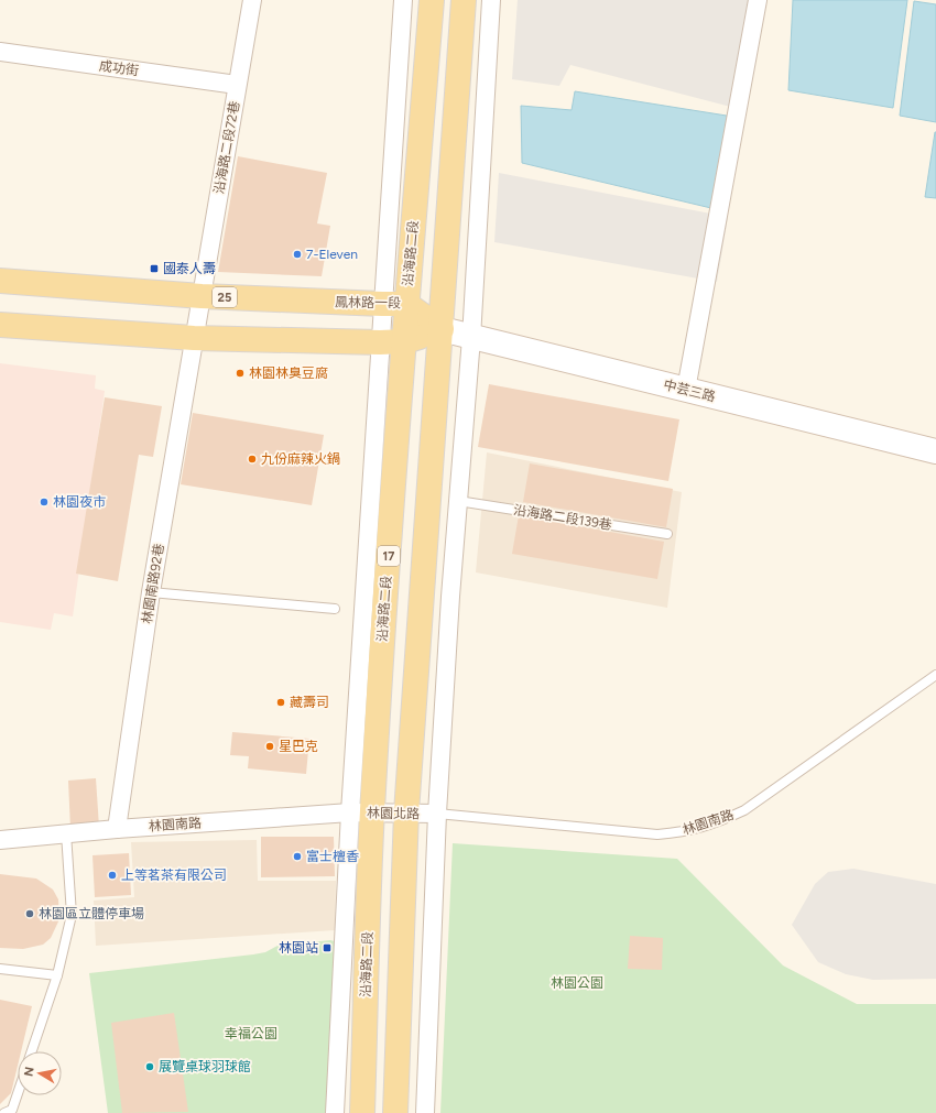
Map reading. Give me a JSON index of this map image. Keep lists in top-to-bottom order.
{
  "streets": {
    "main road": [
      "沿海路二段",
      "25",
      "鳳林路一段",
      "17"
    ],
    "street": [
      "成功街",
      "沿海路二段72巷",
      "中芸三路",
      "林園南路92巷",
      "林園北路",
      "林園南路"
    ],
    "lane": ["沿海路二段139巷"]
  },
  "crossings": [
    ["成功街", "沿海路二段72巷"],
    ["沿海路二段72巷", "鳳林路一段"],
    ["沿海路二段72巷", "林園南路92巷"],
    ["沿海路二段", "鳳林路一段"],
    ["沿海路二段", "林園北路"],
    ["沿海路二段", "林園南路"],
    ["鳳林路一段", "中芸三路"],
    ["林園南路92巷", "林園南路"],
    ["林園北路", "林園南路"]
  ],
  "parks": ["林園公園", "幸福公園"],
  "places": {
    "other": [
      "7-Eleven",
      "林園林臭豆腐",
      "九份麻辣火鍋",
      "林園夜市",
      "藏壽司",
      "星巴克",
      "富士檀香",
      "上等茗茶有限公司",
      "林園區立體停車場",
      "展覽桌球羽球館"
    ],
    "transit": ["國泰人壽", "林園站"]
  },
  "north": "left"
}
